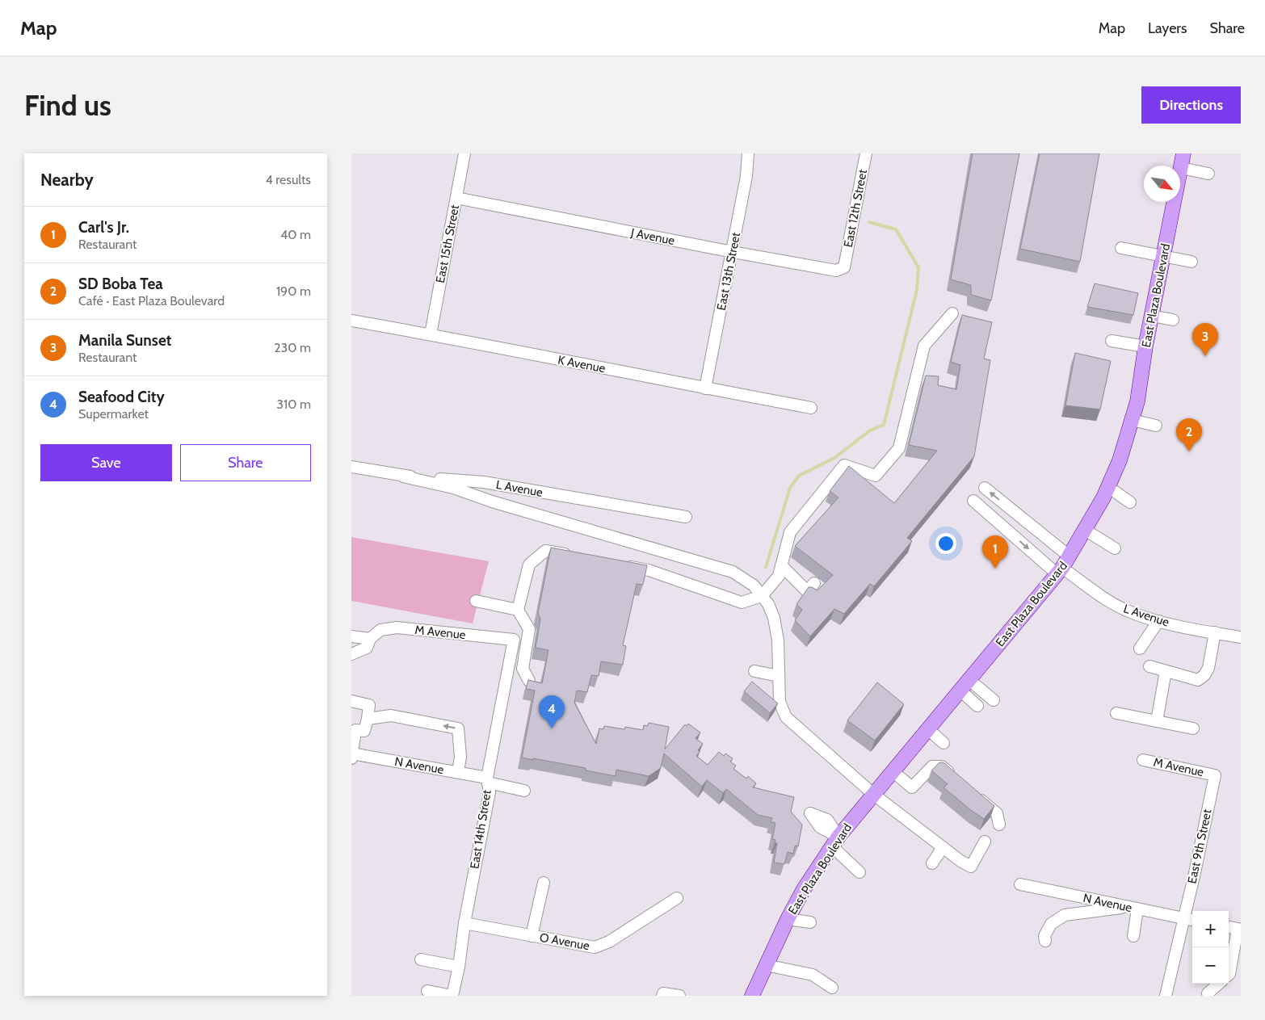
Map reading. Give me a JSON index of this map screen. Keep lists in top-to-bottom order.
{
  "streets": {
    "main road": ["East Plaza Boulevard"],
    "street": [
      "East 12th Street",
      "J Avenue",
      "East 15th Street",
      "East 13th Street",
      "K Avenue",
      "L Avenue",
      "M Avenue",
      "N Avenue",
      "East 14th Street",
      "East 9th Street",
      "O Avenue"
    ]
  },
  "crossings": [
    ["East 12th Street", "J Avenue"],
    ["J Avenue", "East 15th Street"],
    ["J Avenue", "East 13th Street"],
    ["East 15th Street", "K Avenue"],
    ["East 13th Street", "K Avenue"],
    ["East Plaza Boulevard", "L Avenue"],
    ["M Avenue", "East 14th Street"],
    ["M Avenue", "East 9th Street"],
    ["N Avenue", "East 14th Street"],
    ["N Avenue", "East 9th Street"],
    ["East 14th Street", "O Avenue"]
  ],
  "north": "bottom right",
  "page": {
    "header": "Map",
    "nav": ["Map", "Layers", "Share"],
    "buttons": [
      "Directions",
      ["Save", "Share"]
    ],
    "title": "Find us",
    "heading": ["Nearby", "4 results"],
    "list": [
      {
        "mark": "1",
        "name": "Carl's Jr.",
        "note": "Restaurant",
        "value": "40 m"
      },
      {
        "mark": "2",
        "name": "SD Boba Tea",
        "note": "Café · East Plaza Boulevard",
        "value": "190 m"
      },
      {
        "mark": "3",
        "name": "Manila Sunset",
        "note": "Restaurant",
        "value": "230 m"
      },
      {
        "mark": "4",
        "name": "Seafood City",
        "note": "Supermarket",
        "value": "310 m"
      }
    ],
    "pins": [
      "3",
      "2",
      "1",
      "4"
    ],
    "map_buttons": ["+", "−"]
  }
}
